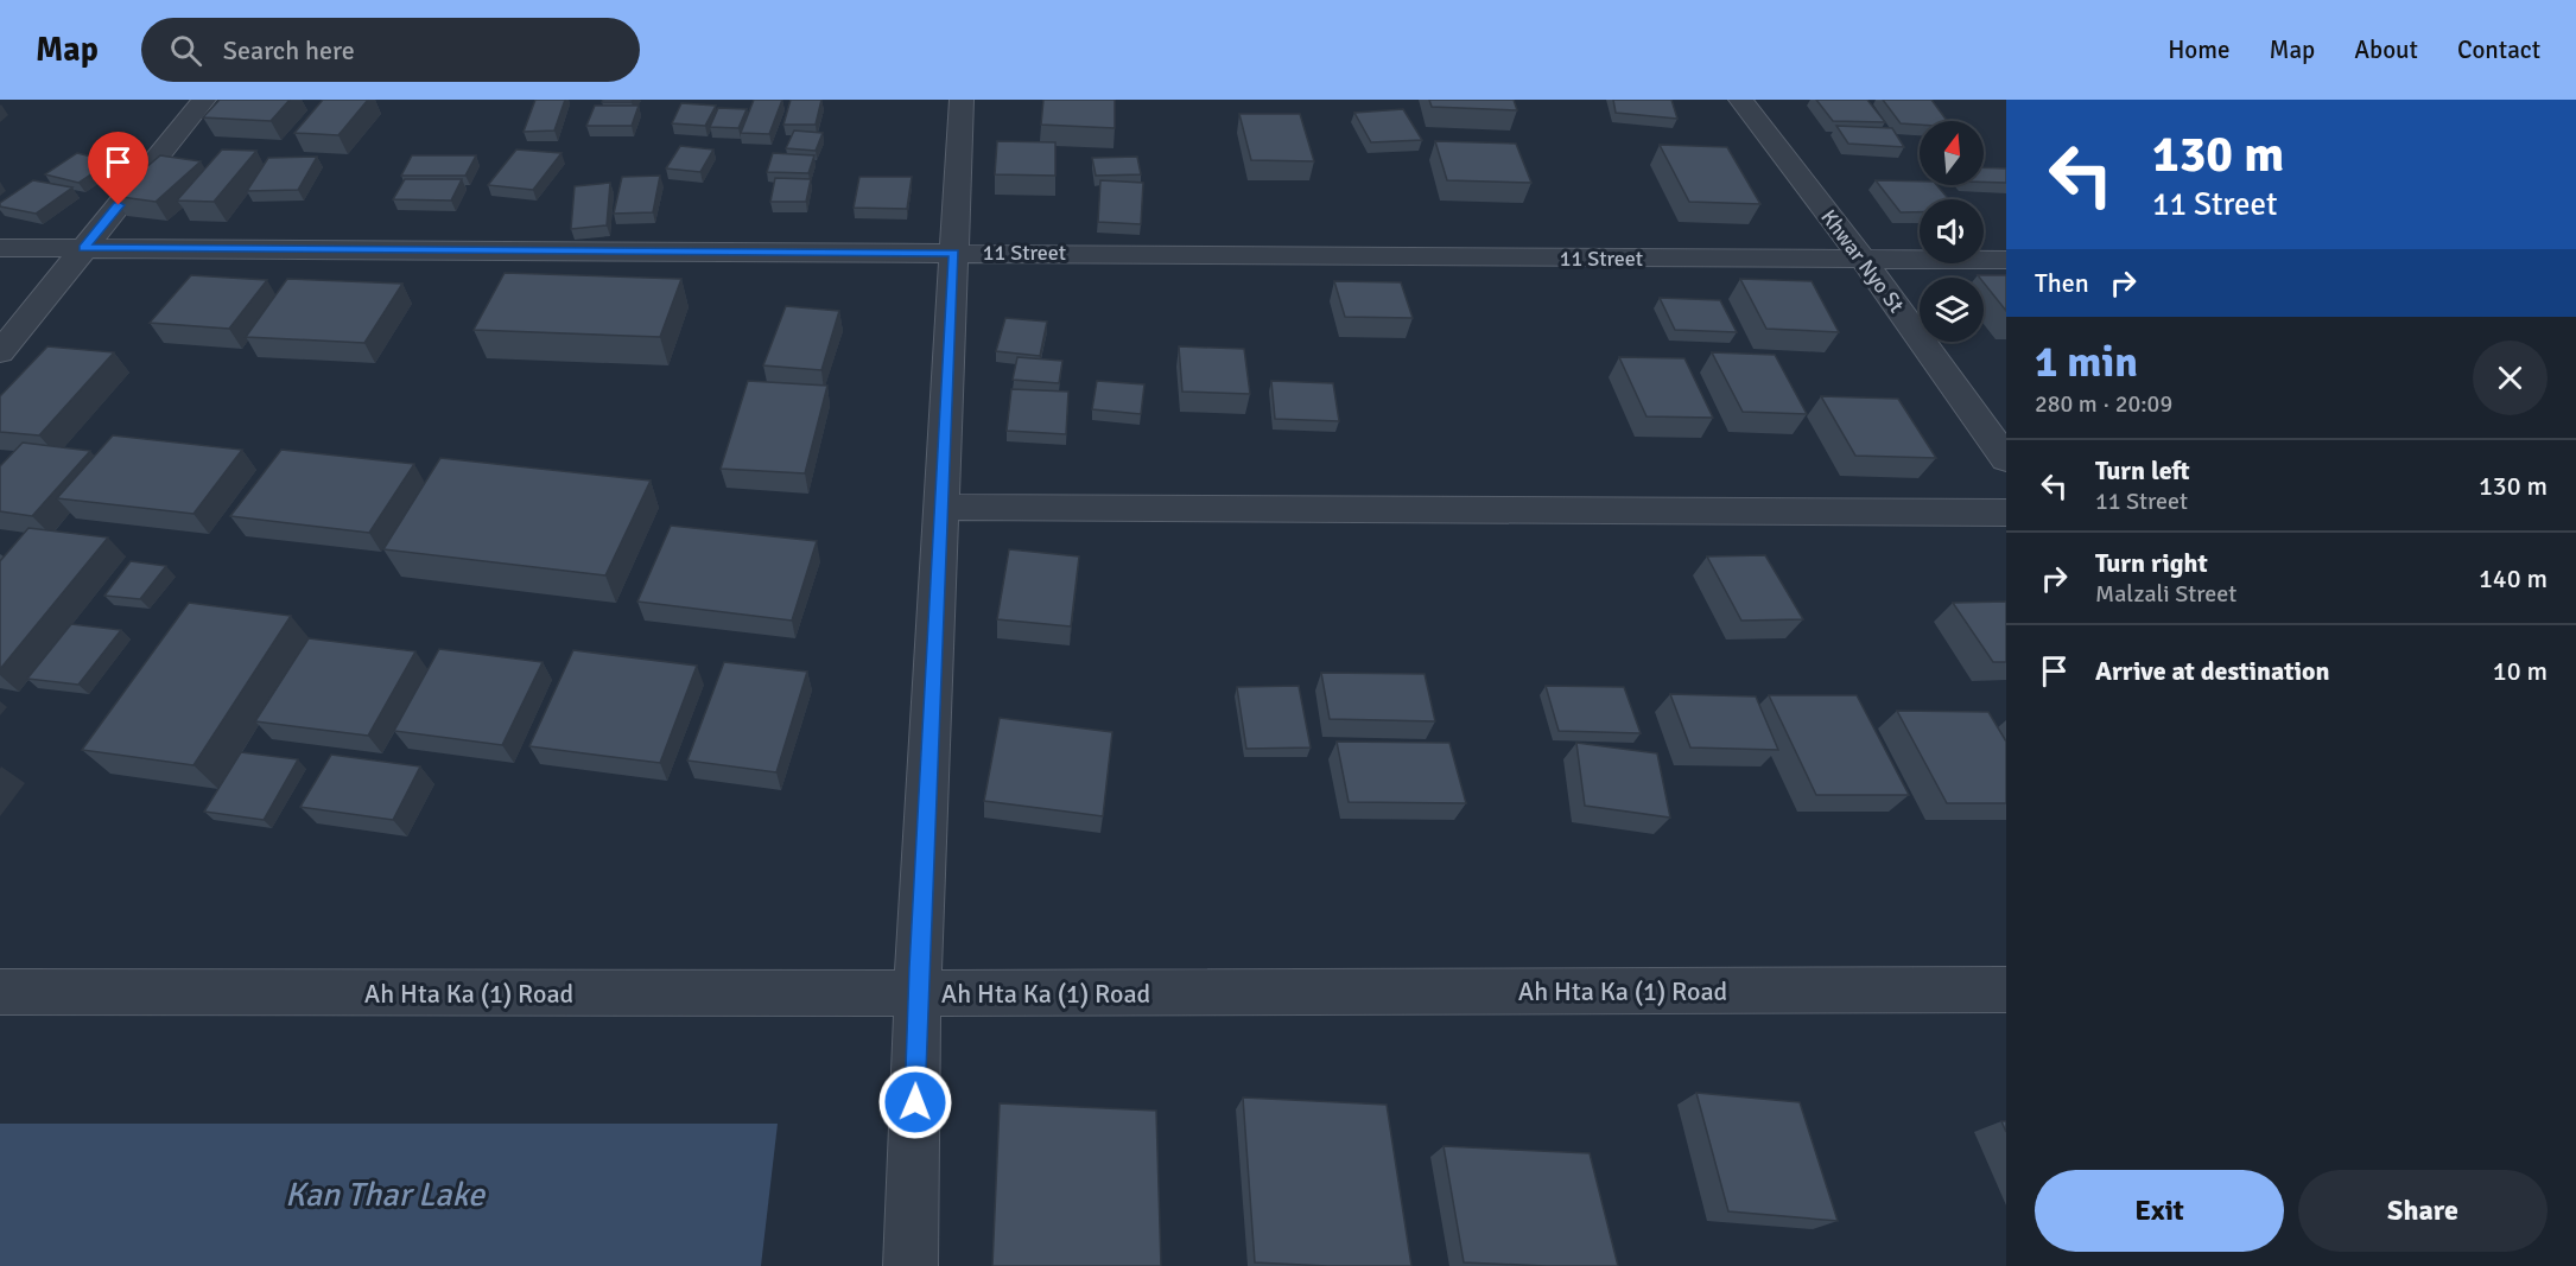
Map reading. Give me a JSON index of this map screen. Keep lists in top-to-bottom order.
{
  "streets": {
    "street": ["11 Street", "Khwar Nyo St", "Ah Hta Ka (1) Road"]
  },
  "crossings": [
    ["11 Street", "Khwar Nyo St"]
  ],
  "water": ["Kan Thar Lake"],
  "north": "top",
  "page": {
    "header": "Map",
    "search": "Search here",
    "nav": [
      "Home",
      "Map",
      "About",
      "Contact"
    ],
    "turn": ["130 m", "11 Street"],
    "then": "Then",
    "heading": ["1 min", "280 m · 20:09"],
    "list": [
      {
        "name": "Turn left",
        "note": "11 Street",
        "value": "130 m"
      },
      {
        "name": "Turn right",
        "note": "Malzali Street",
        "value": "140 m"
      },
      {
        "name": "Arrive at destination",
        "value": "10 m"
      }
    ],
    "buttons": ["Exit", "Share"]
  }
}
